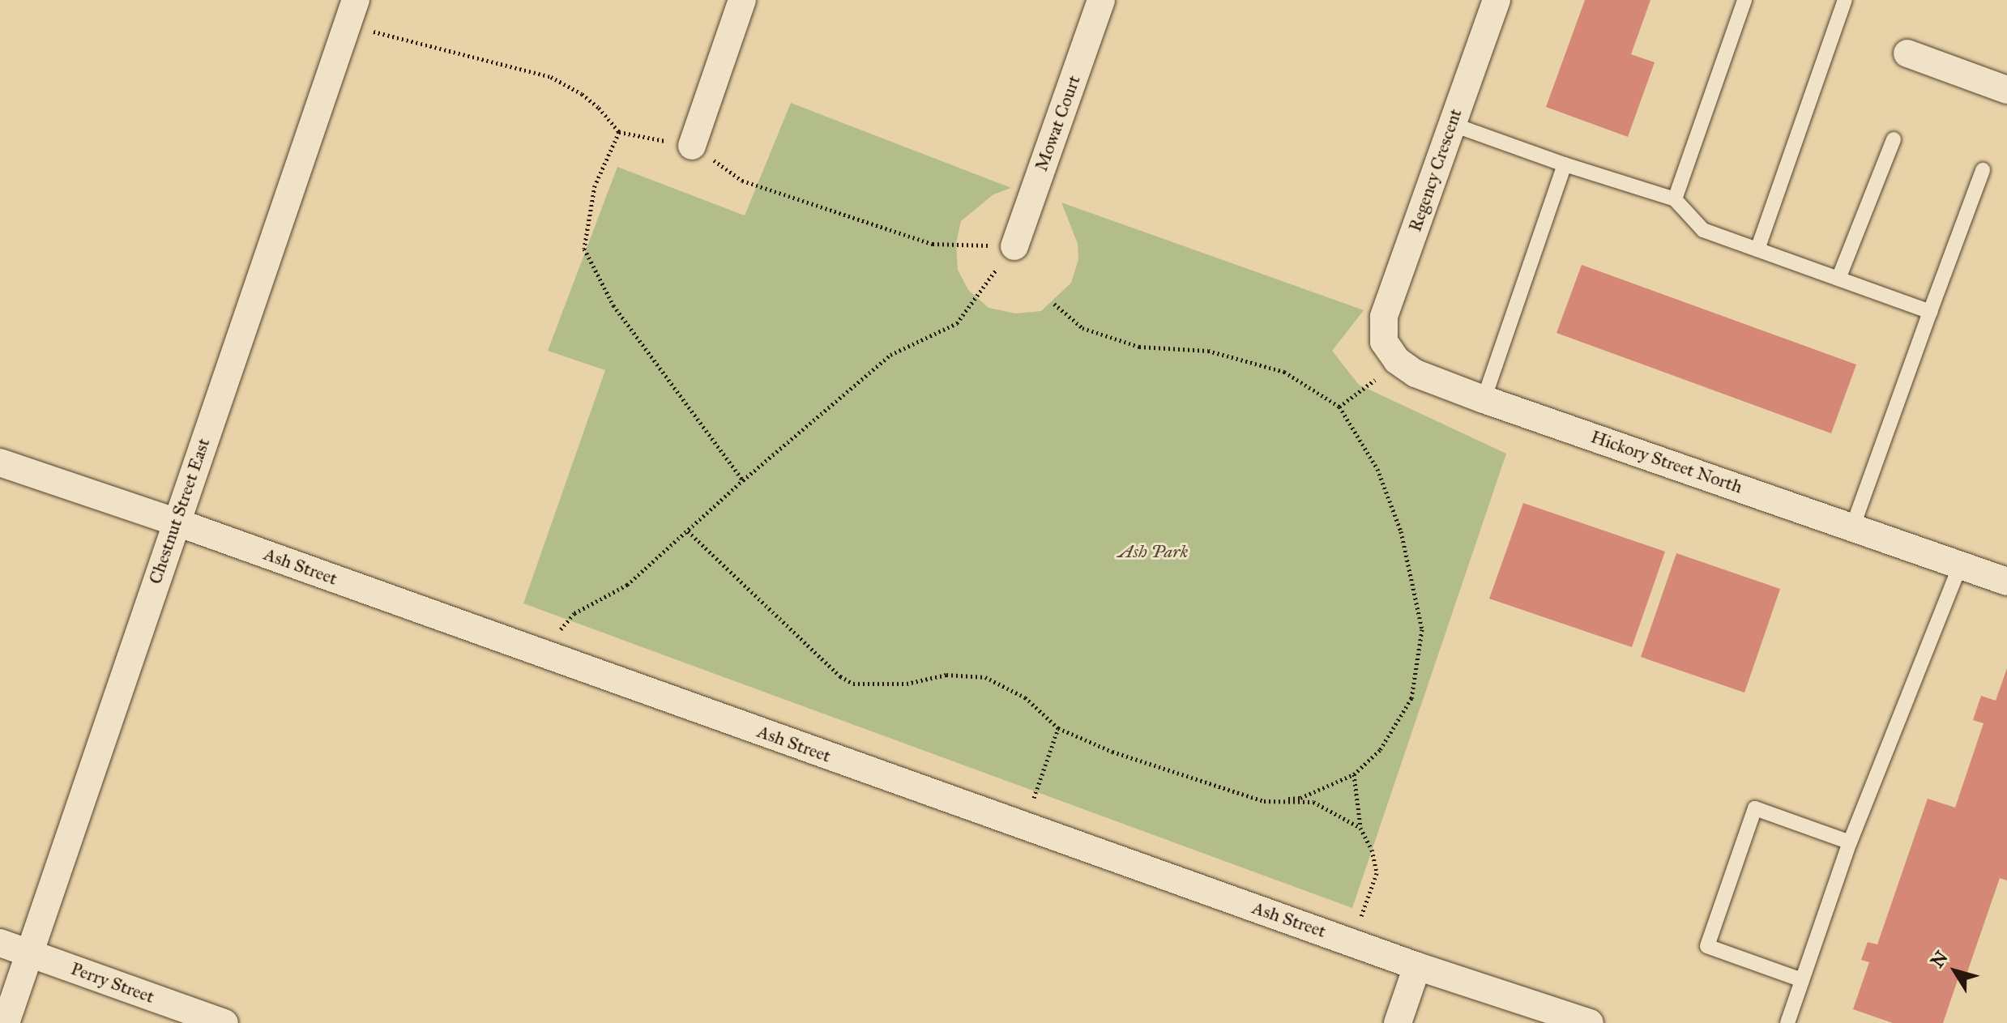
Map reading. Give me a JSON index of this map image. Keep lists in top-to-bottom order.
{
  "streets": {
    "street": [
      "Mowat Court",
      "Regency Crescent",
      "Hickory Street North",
      "Chestnut Street East",
      "Ash Street",
      "Perry Street"
    ]
  },
  "crossings": [
    ["Regency Crescent", "Hickory Street North"],
    ["Chestnut Street East", "Ash Street"],
    ["Chestnut Street East", "Perry Street"]
  ],
  "parks": ["Ash Park"],
  "north": "top left"
}
